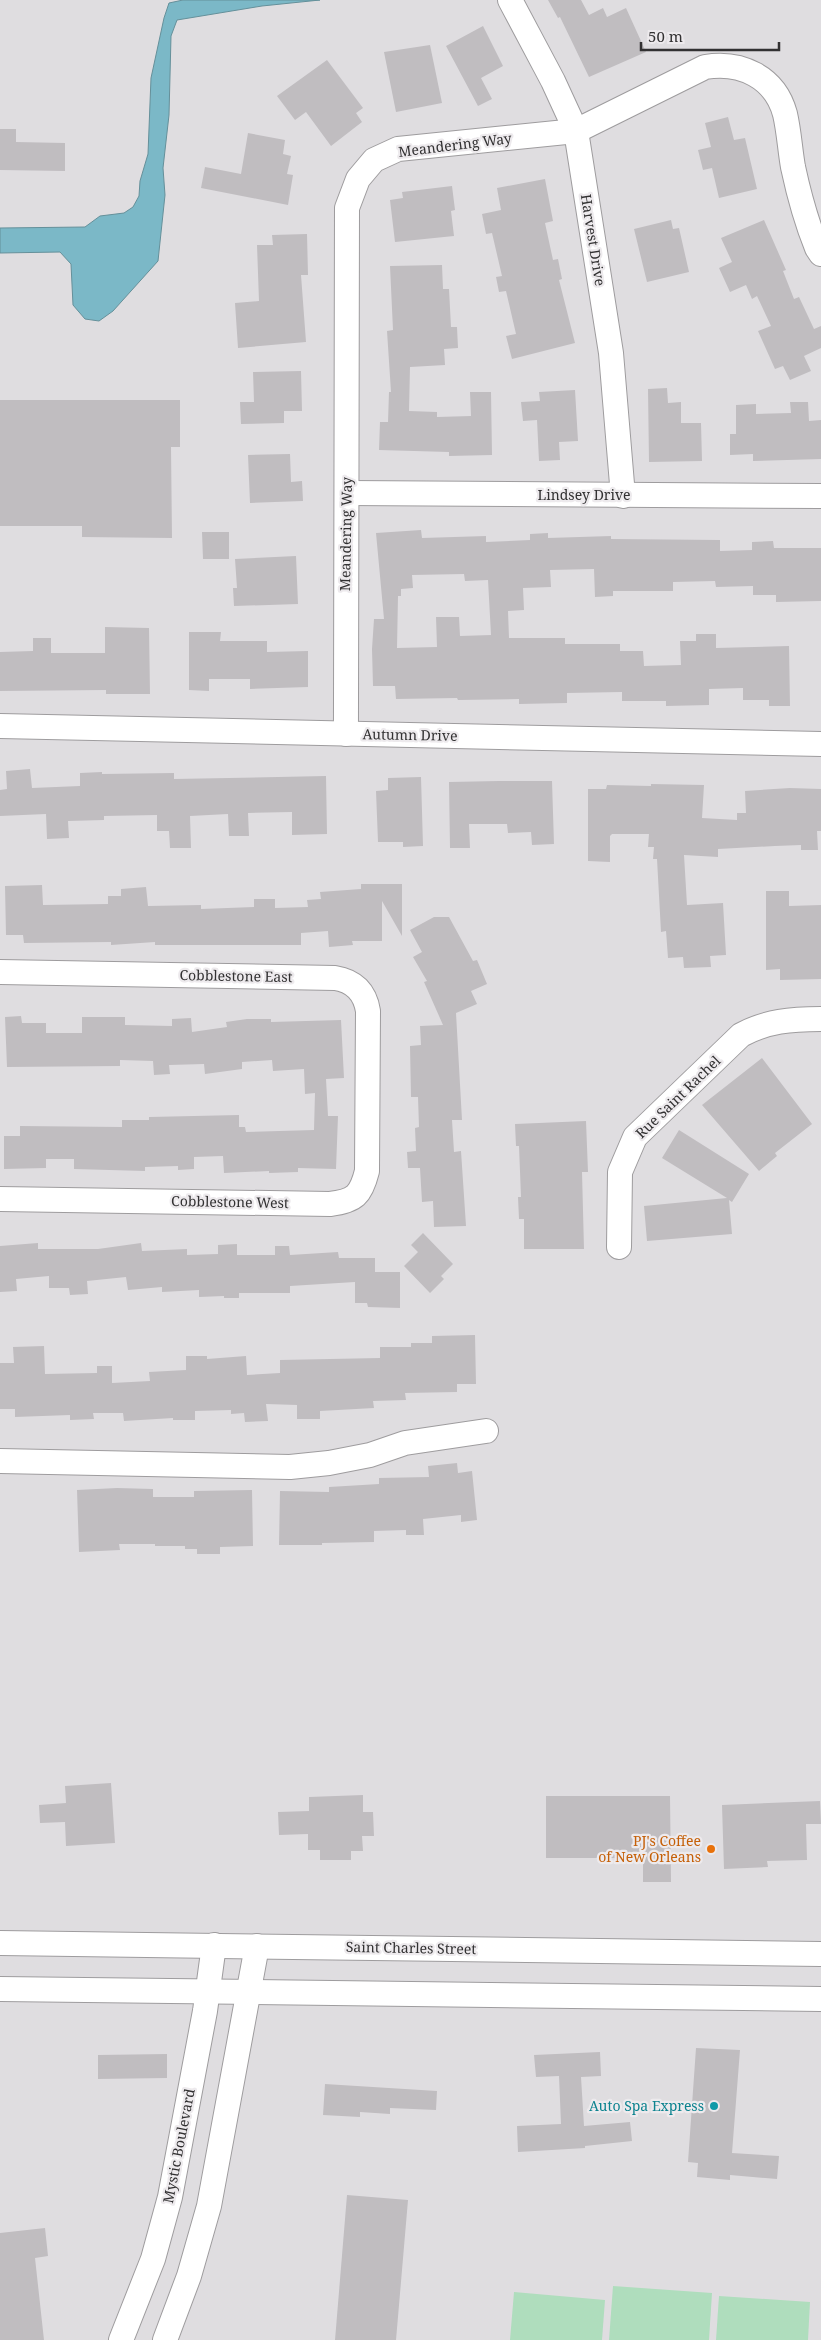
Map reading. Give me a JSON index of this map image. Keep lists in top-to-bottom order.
{
  "streets": {
    "street": [
      "Meandering Way",
      "Harvest Drive",
      "Lindsey Drive",
      "Autumn Drive",
      "Cobblestone East",
      "Rue Saint Rachel",
      "Cobblestone West",
      "Saint Charles Street",
      "Mystic Boulevard"
    ]
  },
  "crossings": [
    ["Meandering Way", "Harvest Drive"],
    ["Meandering Way", "Lindsey Drive"],
    ["Meandering Way", "Autumn Drive"],
    ["Harvest Drive", "Lindsey Drive"],
    ["Cobblestone East", "Cobblestone West"],
    ["Saint Charles Street", "Mystic Boulevard"]
  ],
  "places": ["PJ's Coffee of New Orleans", "Auto Spa Express"],
  "scale_bar": "50 m"
}
